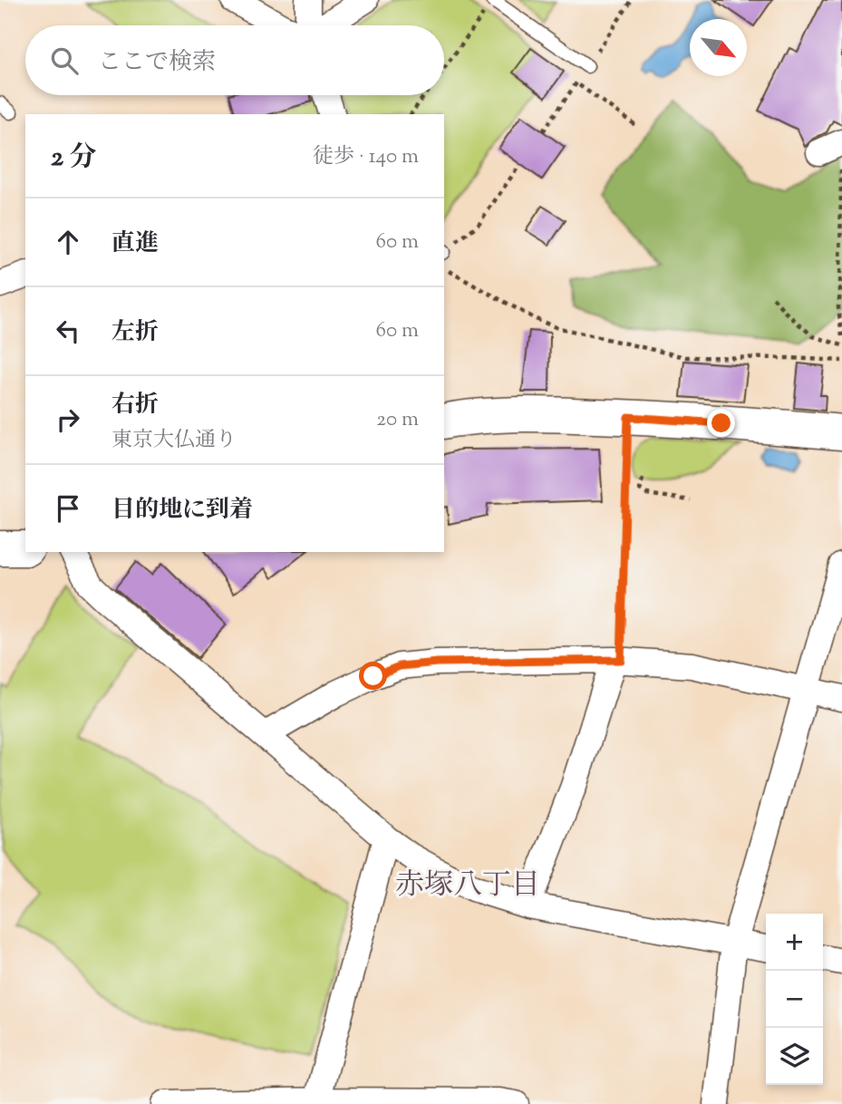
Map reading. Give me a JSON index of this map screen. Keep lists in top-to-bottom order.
{
  "districts": ["赤塚八丁目"],
  "north": "bottom right",
  "page": {
    "search": "ここで検索",
    "heading": ["2 分", "徒歩 · 140 m"],
    "list": [
      ["直進", "60 m"],
      ["左折", "60 m"],
      ["右折", "東京大仏通り", "20 m"],
      "目的地に到着"
    ],
    "map_buttons": ["+", "−"]
  }
}
